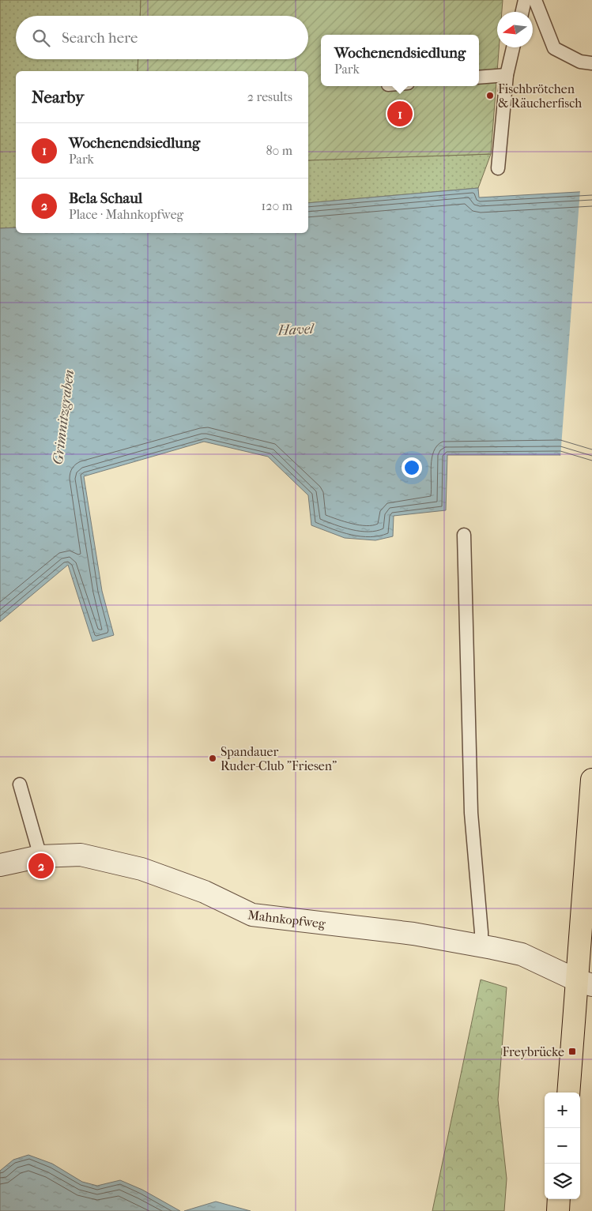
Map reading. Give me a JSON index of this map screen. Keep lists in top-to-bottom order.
{
  "streets": {
    "street": ["Mahnkopfweg"]
  },
  "water": ["Havel", "Grimnitzgraben"],
  "places": {
    "other": ["Fischbrötchen & Räucherfisch", "Spandauer Ruder-Club \"Friesen\""],
    "transit": ["Freybrücke"]
  },
  "north": "left",
  "page": {
    "search": "Search here",
    "popup": ["Wochenendsiedlung", "Park"],
    "heading": ["Nearby", "2 results"],
    "pins": ["1", "2"],
    "list": [
      {
        "mark": "1",
        "name": "Wochenendsiedlung",
        "note": "Park",
        "value": "80 m"
      },
      {
        "mark": "2",
        "name": "Bela Schaul",
        "note": "Place · Mahnkopfweg",
        "value": "120 m"
      }
    ],
    "map_buttons": ["+", "−"]
  }
}
